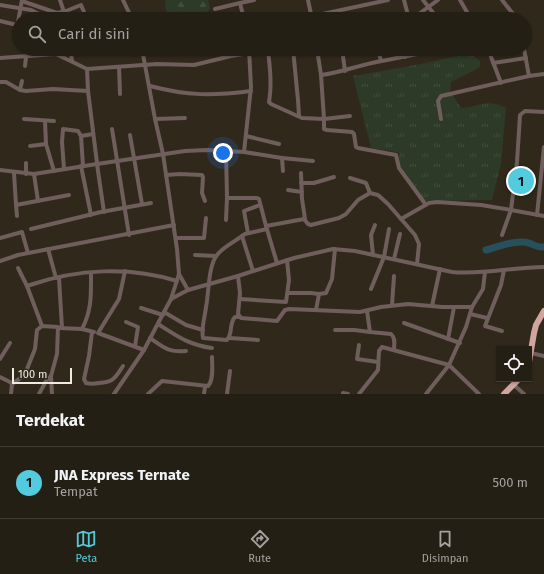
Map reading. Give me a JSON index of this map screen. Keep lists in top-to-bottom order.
{
  "scale_bar": "100 m",
  "page": {
    "search": "Cari di sini",
    "pins": "1",
    "scale": "100 m",
    "heading": "Terdekat",
    "list": [
      {
        "mark": "1",
        "name": "JNA Express Ternate",
        "note": "Tempat",
        "value": "500 m"
      }
    ],
    "nav": ["Peta", "Rute", "Disimpan"]
  }
}
